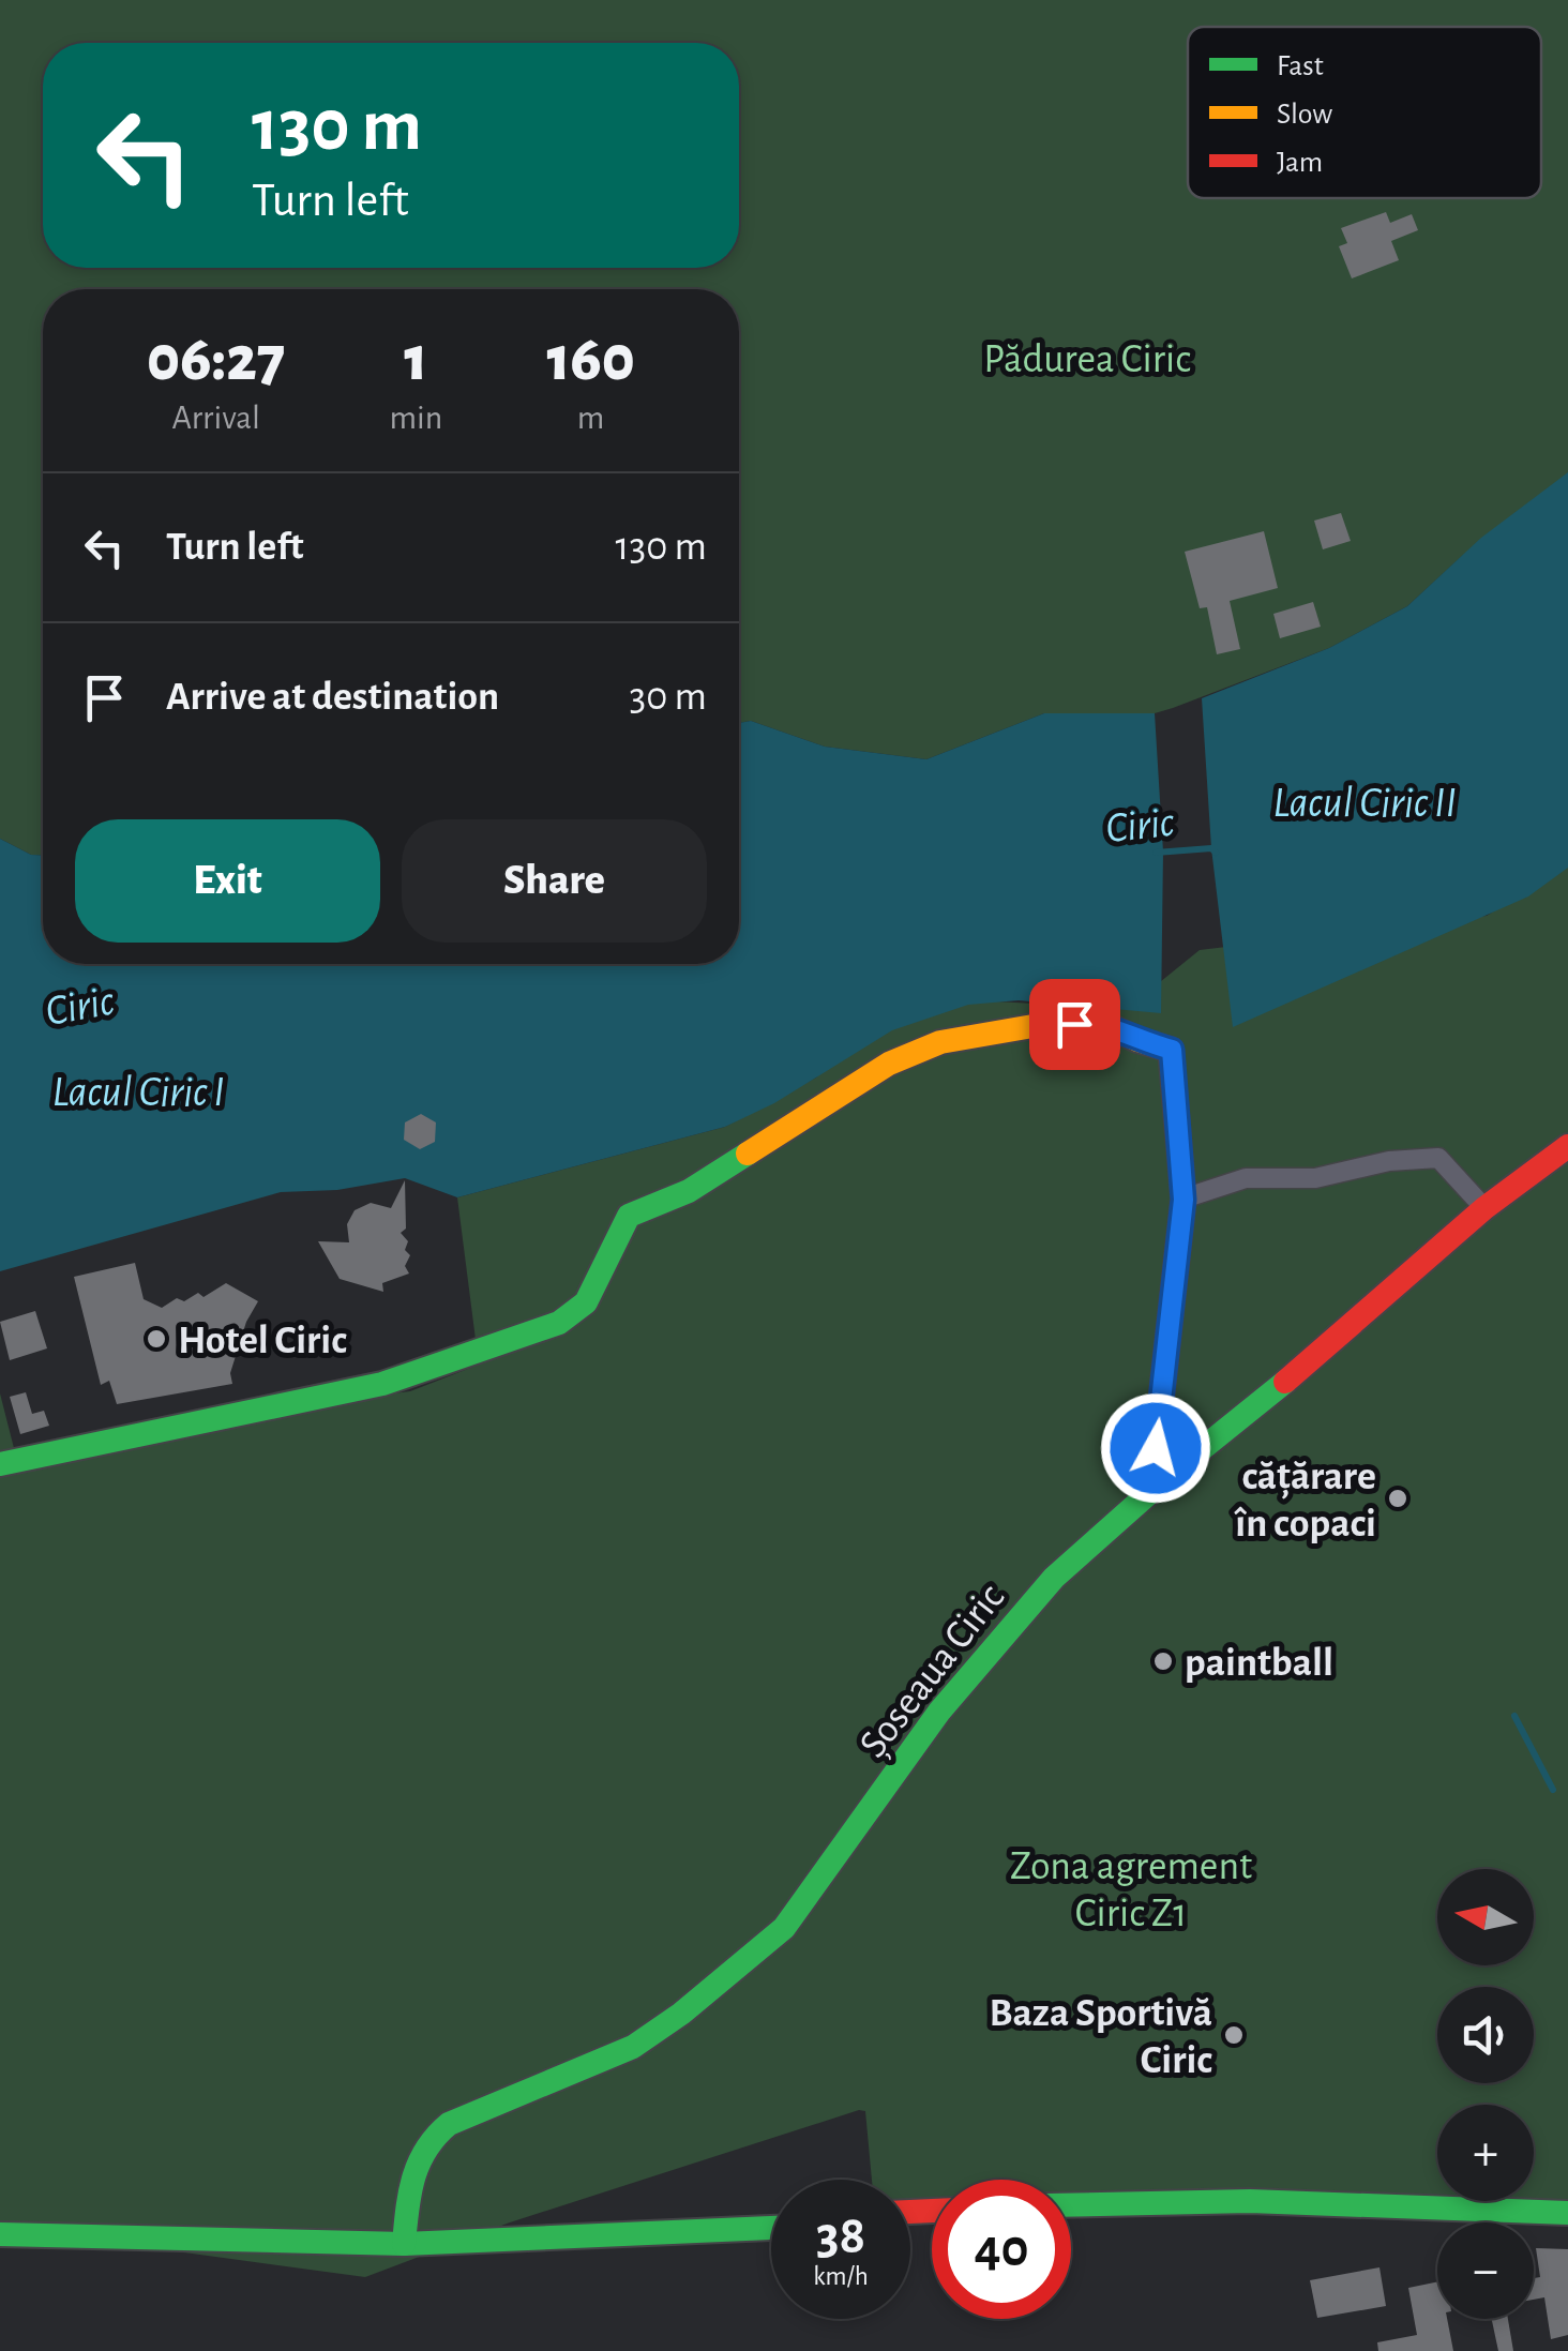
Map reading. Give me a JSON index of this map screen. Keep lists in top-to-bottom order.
{
  "streets": {
    "main road": ["Șoseaua Ciric"]
  },
  "water": ["Lacul Ciric II", "Ciric", "Lacul Ciric I"],
  "parks": ["Pădurea Ciric", "Zona agrement Ciric Z1"],
  "places": [
    "Hotel Ciric",
    "cățărare în copaci",
    "paintball",
    "Baza Sportivă Ciric"
  ],
  "legend": ["Fast", "Slow", "Jam"],
  "north": "left",
  "page": {
    "turn": ["130 m", "Turn left"],
    "eta": [
      "06:27",
      "Arrival",
      "1",
      "min",
      "160",
      "m"
    ],
    "list": [
      {
        "name": "Turn left",
        "value": "130 m"
      },
      {
        "name": "Arrive at destination",
        "value": "30 m"
      }
    ],
    "buttons": ["Exit", "Share"],
    "map_buttons": ["+", "−"],
    "speed": "38 km/h",
    "limit": "40"
  }
}
